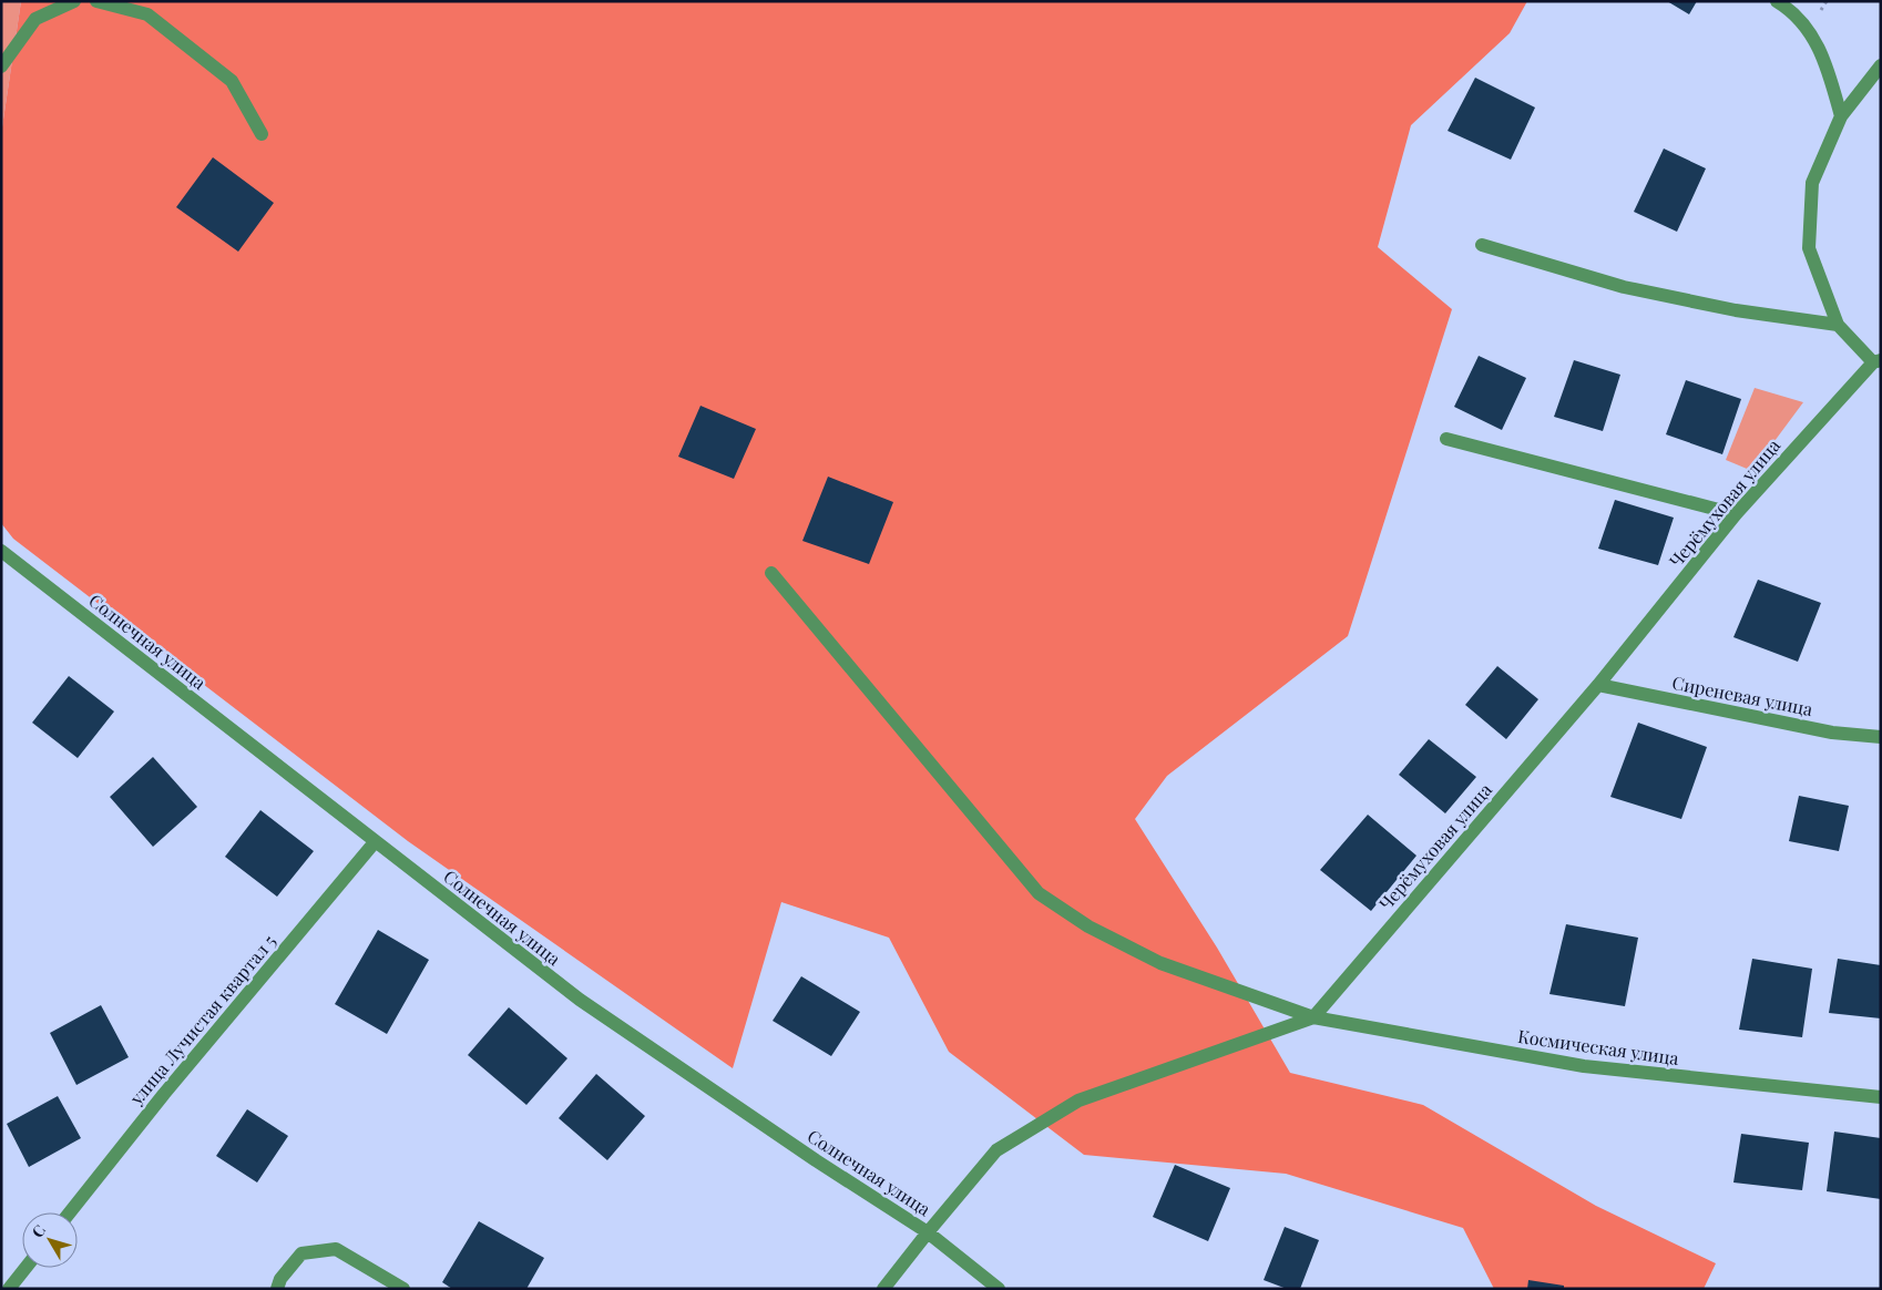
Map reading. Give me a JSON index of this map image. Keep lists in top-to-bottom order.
{
  "streets": {
    "street": [
      "Черёмуховая улица",
      "Солнечная улица",
      "Сиреневая улица",
      "улица Лучистая квартал 5",
      "Космическая улица"
    ]
  },
  "crossings": [
    ["Черёмуховая улица", "Солнечная улица"],
    ["Черёмуховая улица", "Сиреневая улица"],
    ["Черёмуховая улица", "Космическая улица"],
    ["Солнечная улица", "улица Лучистая квартал 5"]
  ],
  "north": "top left"
}
